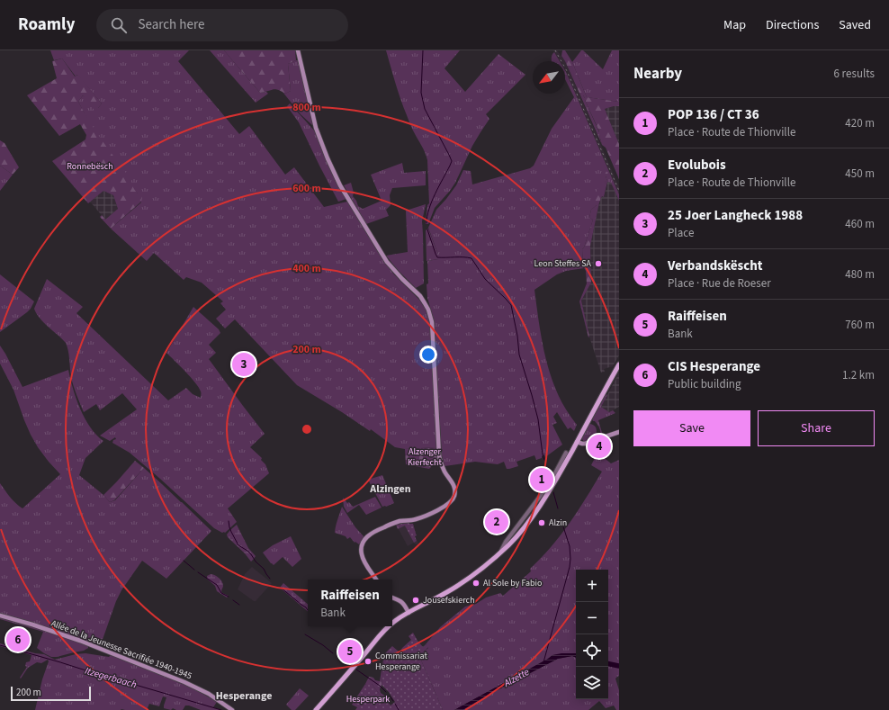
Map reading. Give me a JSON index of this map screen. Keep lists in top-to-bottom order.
{
  "streets": {
    "main road": ["Allée de la Jeunesse Sacrifiée 1940-1945"]
  },
  "districts": ["Alzingen", "Hesperange"],
  "water": ["Itzegerbaach", "Alzette"],
  "parks": ["Ronnebësch", "Alzenger Kierfecht", "Hesperpark"],
  "places": [
    "Leon Steffes SA",
    "Alzin",
    "Al Sole by Fabio",
    "Jousefskierch",
    "Commissariat Hesperange"
  ],
  "scale_bar": "200 m",
  "north": "bottom left",
  "page": {
    "header": "Roamly",
    "search": "Search here",
    "nav": ["Map", "Directions", "Saved"],
    "heading": ["Nearby", "6 results"],
    "list": [
      {
        "mark": "1",
        "name": "POP 136 / CT 36",
        "note": "Place · Route de Thionville",
        "value": "420 m"
      },
      {
        "mark": "2",
        "name": "Evolubois",
        "note": "Place · Route de Thionville",
        "value": "450 m"
      },
      {
        "mark": "3",
        "name": "25 Joer Langheck 1988",
        "note": "Place",
        "value": "460 m"
      },
      {
        "mark": "4",
        "name": "Verbandskëscht",
        "note": "Place · Rue de Roeser",
        "value": "480 m"
      },
      {
        "mark": "5",
        "name": "Raiffeisen",
        "note": "Bank",
        "value": "760 m"
      },
      {
        "mark": "6",
        "name": "CIS Hesperange",
        "note": "Public building",
        "value": "1.2 km"
      }
    ],
    "pins": [
      "3",
      "4",
      "1",
      "2",
      "6",
      "5"
    ],
    "buttons": ["Save", "Share"],
    "map_buttons": ["+", "−"],
    "popup": ["Raiffeisen", "Bank"],
    "scale": "200 m"
  },
  "rings": [
    "800 m",
    "600 m",
    "400 m",
    "200 m"
  ]
}
